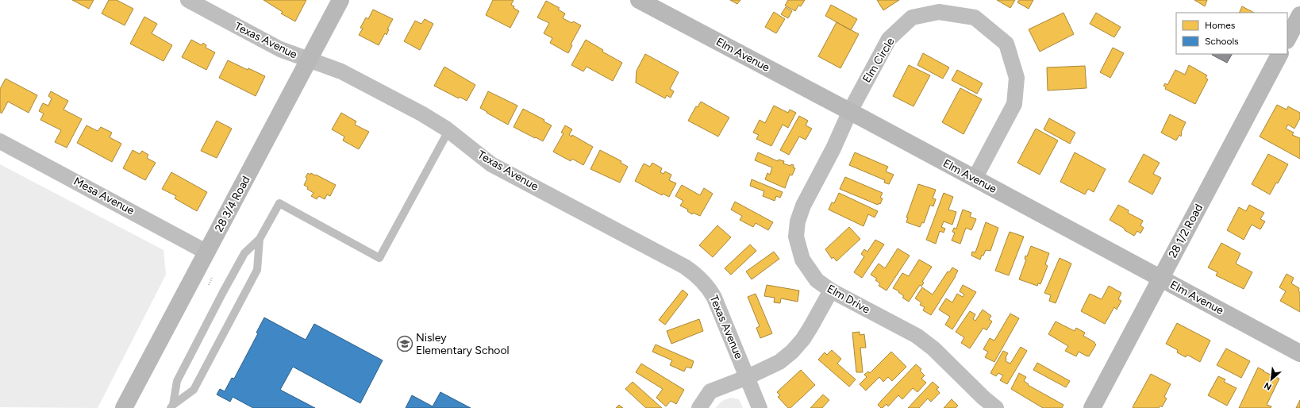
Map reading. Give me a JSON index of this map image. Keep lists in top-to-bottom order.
{
  "streets": {
    "street": [
      "Texas Avenue",
      "Elm Avenue",
      "Elm Circle",
      "Mesa Avenue",
      "28 3/4 Road",
      "28 1/2 Road",
      "Elm Drive"
    ]
  },
  "crossings": [
    ["Texas Avenue", "28 3/4 Road"],
    ["Elm Avenue", "Elm Circle"],
    ["Elm Avenue", "28 1/2 Road"],
    ["Elm Avenue", "Elm Drive"],
    ["Elm Circle", "Elm Drive"],
    ["Mesa Avenue", "28 3/4 Road"]
  ],
  "places": {
    "school or university": ["Nisley Elementary School"]
  },
  "legend": ["Homes", "Schools"],
  "north": "bottom left"
}
